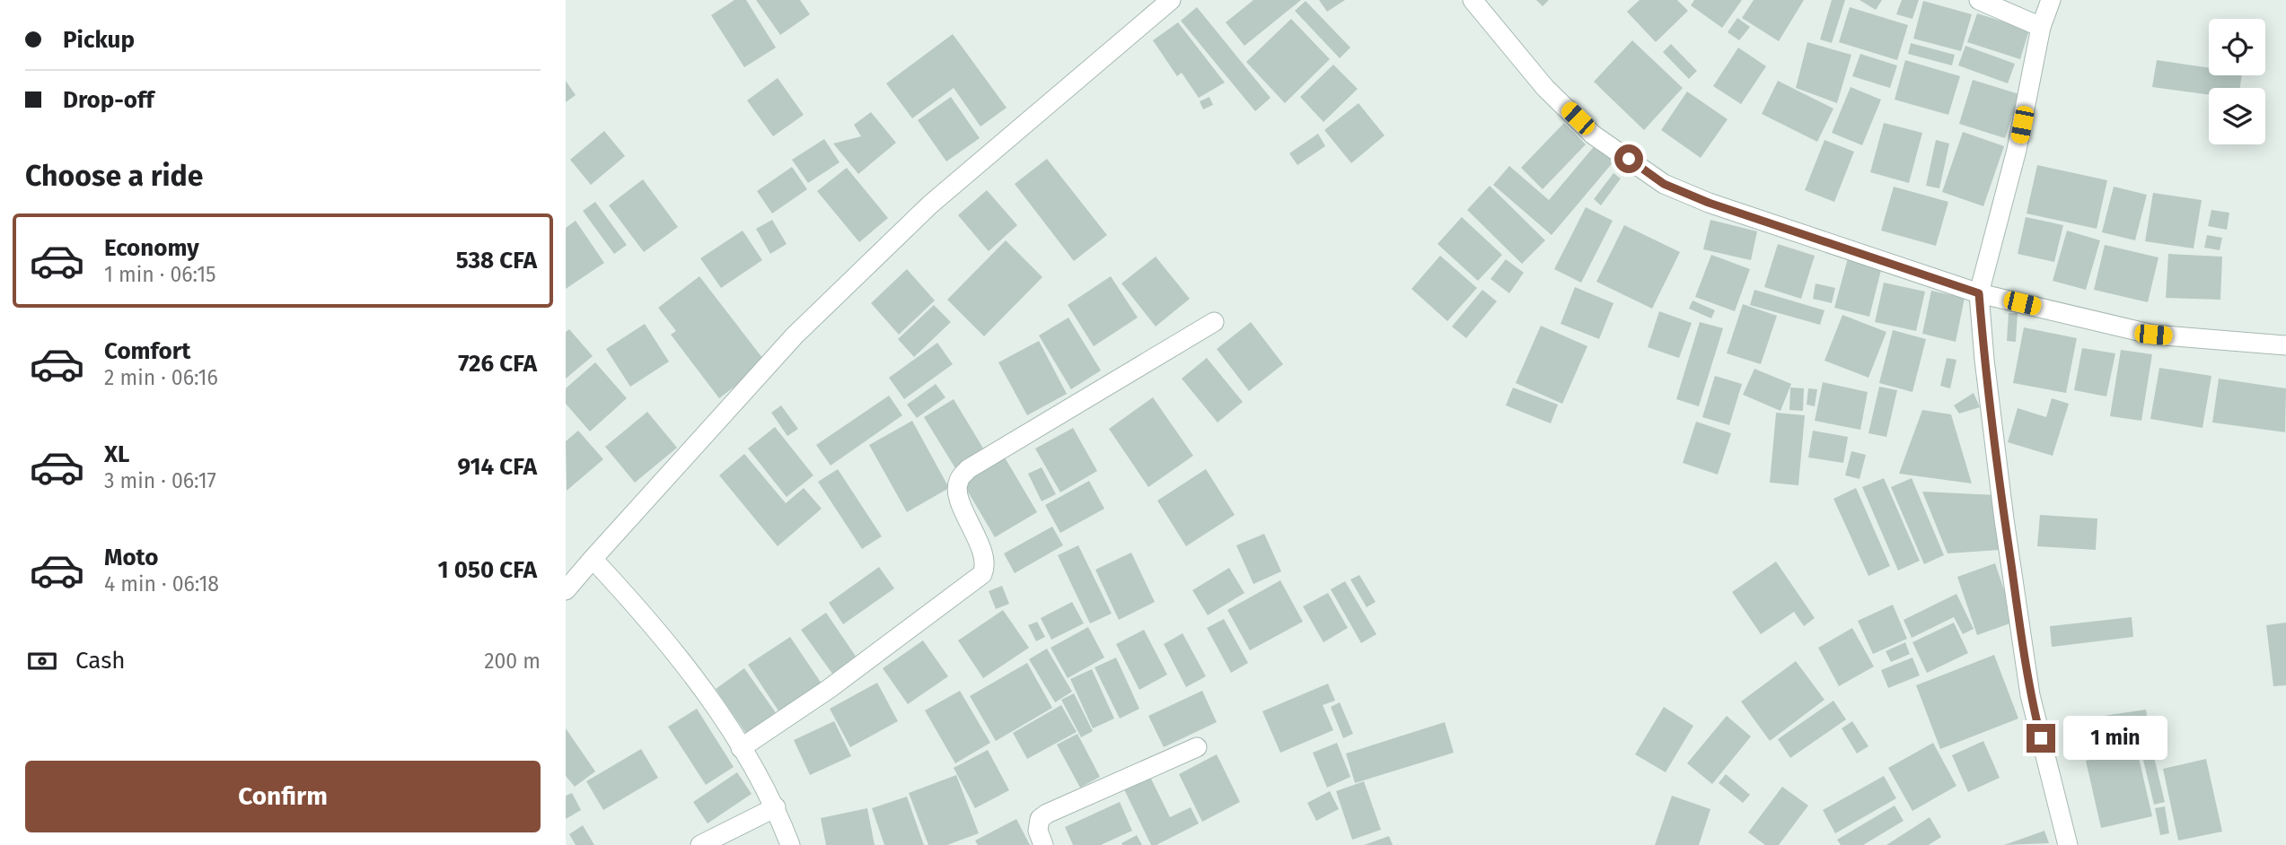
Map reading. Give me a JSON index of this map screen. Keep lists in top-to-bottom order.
{
  "page": {
    "banner": ["Pickup", "Drop-off"],
    "heading": "Choose a ride",
    "list": [
      {
        "name": "Economy",
        "note": "1 min · 06:15",
        "value": "538 CFA"
      },
      {
        "name": "Comfort",
        "note": "2 min · 06:16",
        "value": "726 CFA"
      },
      {
        "name": "XL",
        "note": "3 min · 06:17",
        "value": "914 CFA"
      },
      {
        "name": "Moto",
        "note": "4 min · 06:18",
        "value": "1 050 CFA"
      }
    ],
    "pay": ["Cash", "200 m"],
    "bubble": "1 min",
    "buttons": "Confirm"
  }
}
